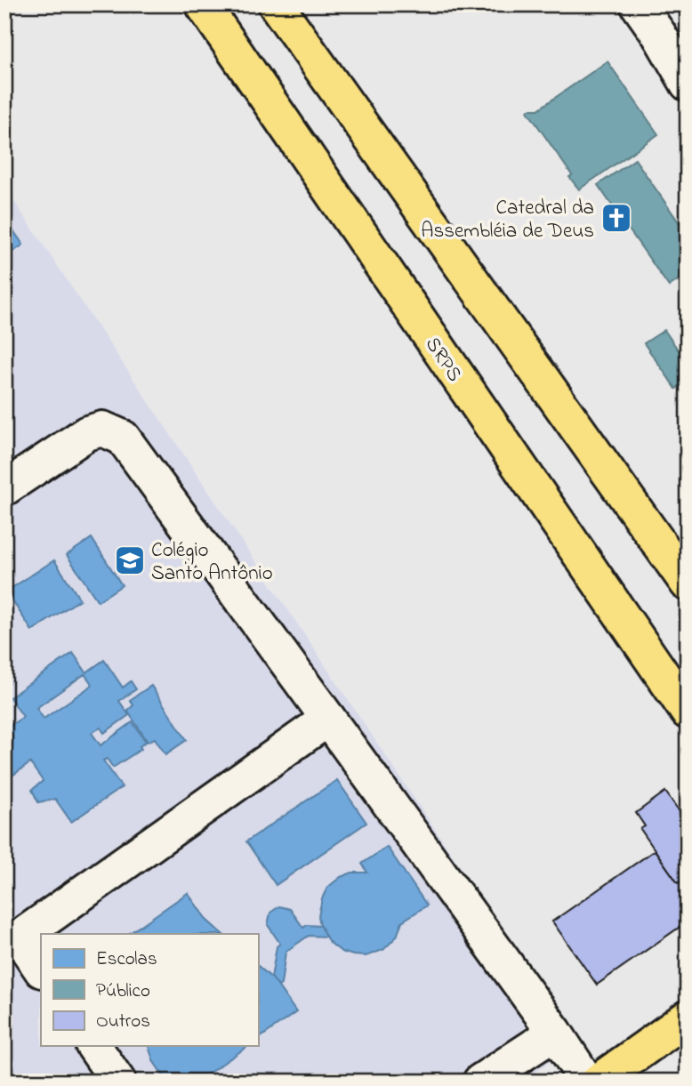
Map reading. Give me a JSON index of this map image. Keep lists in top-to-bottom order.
{
  "streets": {
    "main road": ["SRPS"]
  },
  "places": {
    "church": ["Catedral da Assembléia de Deus"],
    "school or university": ["Colégio Santo Antônio"]
  },
  "legend": ["Escolas", "Público", "Outros"]
}
